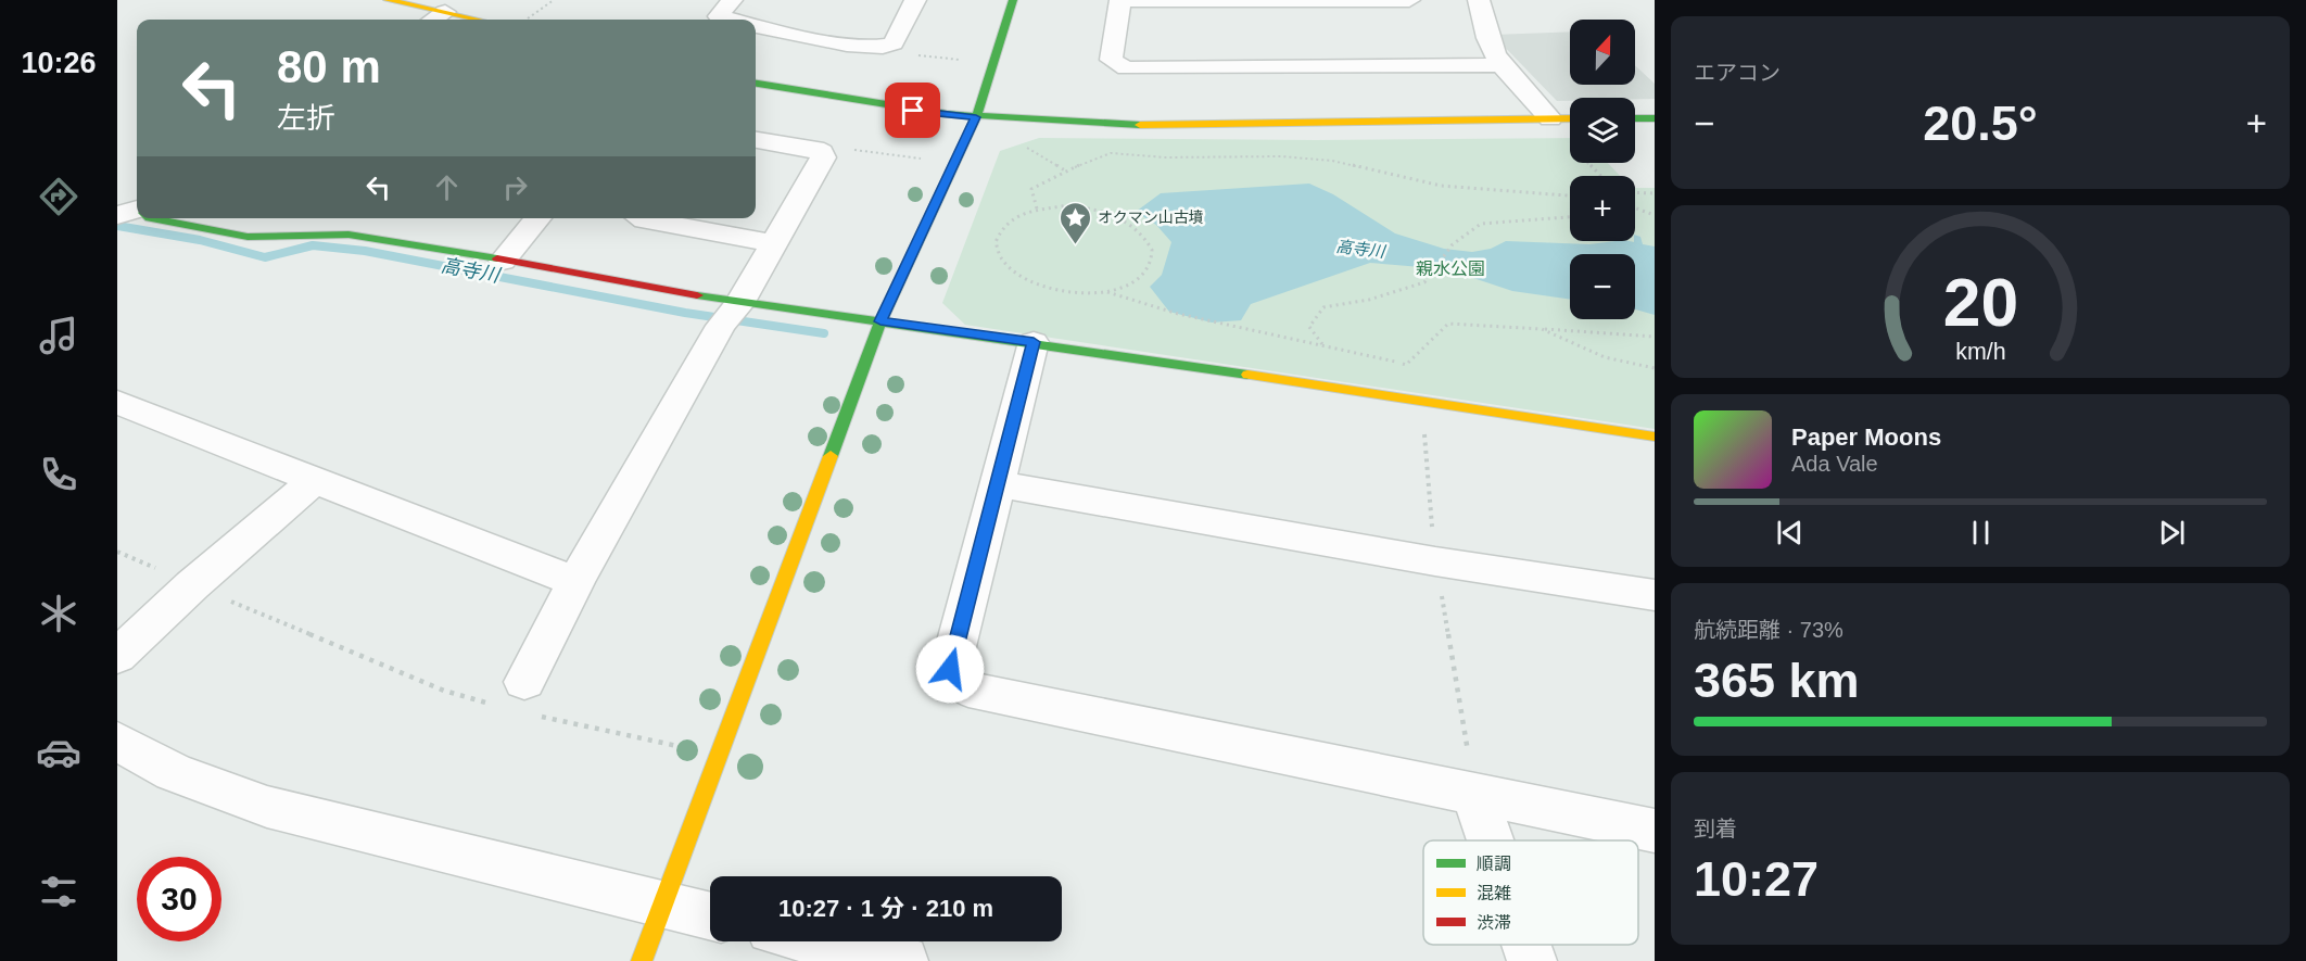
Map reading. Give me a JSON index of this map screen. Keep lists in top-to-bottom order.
{
  "water": ["高寺川"],
  "parks": ["親水公園"],
  "places": {
    "place": ["オクマン山古墳"]
  },
  "legend": ["順調", "混雑", "渋滞"],
  "north": "top",
  "page": {
    "tabs": "10:26",
    "tile": [
      "エアコン",
      ["航続距離 · 73%", "365 km"],
      ["到着", "10:27"]
    ],
    "map_buttons": ["+", "−"],
    "turn": ["80 m", "左折"],
    "heat": ["−", "20.5°", "+"],
    "song": ["Paper Moons", "Ada Vale"],
    "limit": "30",
    "trip": "10:27 · 1 分 · 210 m",
    "gauge": ["20", "km/h"]
  }
}
